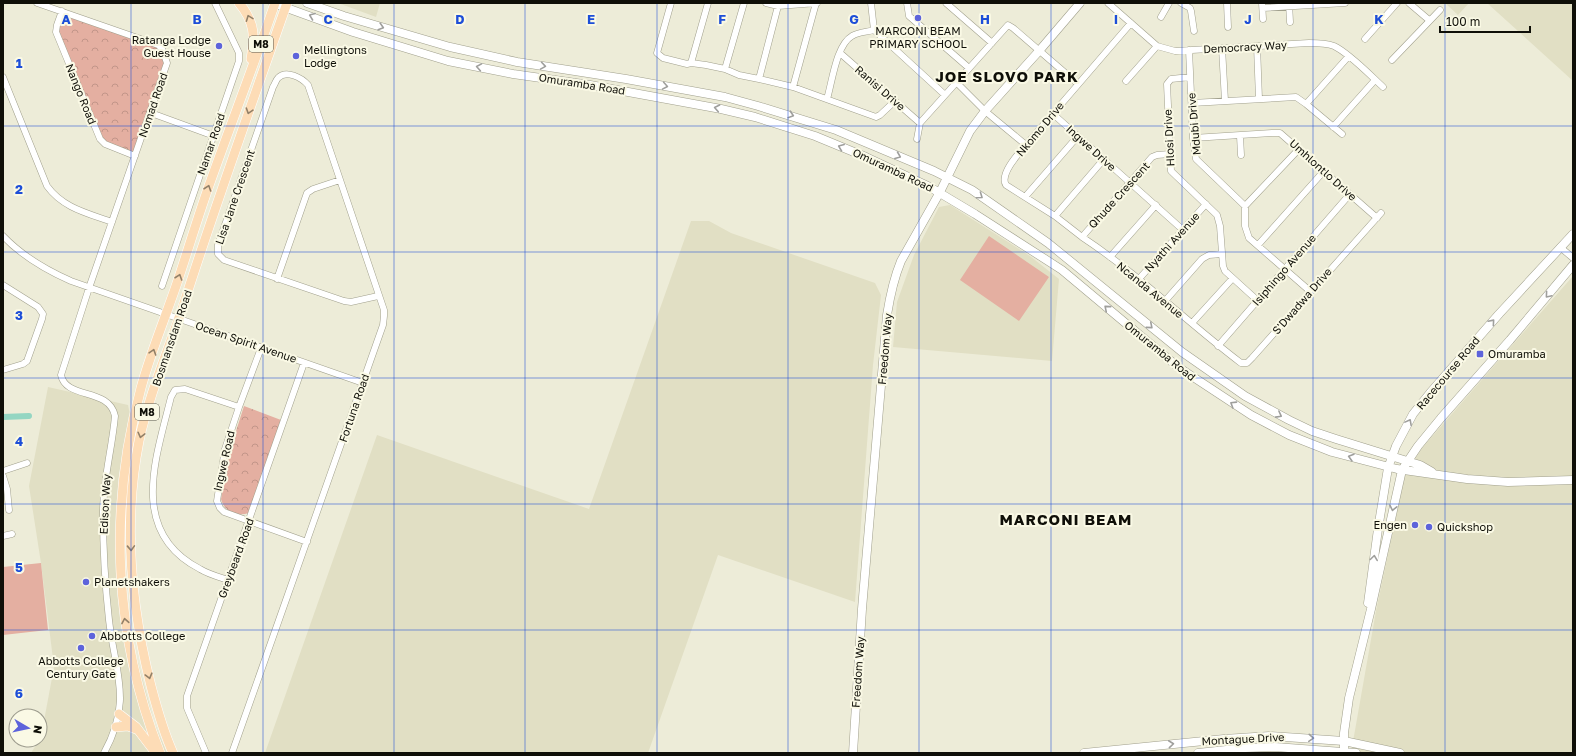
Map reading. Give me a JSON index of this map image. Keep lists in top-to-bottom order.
{
  "streets": {
    "main road": [
      "M8",
      "Omuramba Road",
      "Bosmansdam Road",
      "Freedom Way",
      "Racecourse Road",
      "Montague Drive"
    ],
    "street": [
      "Democracy Way",
      "Ranisi Drive",
      "Nango Road",
      "Nomad Road",
      "Mdubi Drive",
      "Nkomo Drive",
      "Hlosi Drive",
      "Namar Road",
      "Ingwe Drive",
      "Umhlontlo Drive",
      "Qhude Crescent",
      "Lisa Jane Crescent",
      "Nyathi Avenue",
      "Isiphingo Avenue",
      "Ncanda Avenue",
      "S'Dwadwa Drive",
      "Ocean Spirit Avenue",
      "Fortuna Road",
      "Ingwe Road",
      "Edison Way",
      "Greybeard Road"
    ]
  },
  "crossings": [
    ["Democracy Way", "Mdubi Drive"],
    ["Democracy Way", "Nkomo Drive"],
    ["Omuramba Road", "Bosmansdam Road"],
    ["Omuramba Road", "Freedom Way"],
    ["Omuramba Road", "Racecourse Road"],
    ["Nango Road", "Nomad Road"],
    ["Nomad Road", "Ocean Spirit Avenue"],
    ["Nomad Road", "Edison Way"],
    ["Mdubi Drive", "Hlosi Drive"],
    ["Mdubi Drive", "Umhlontlo Drive"],
    ["Nkomo Drive", "Ingwe Drive"],
    ["Nkomo Drive", "Qhude Crescent"],
    ["Hlosi Drive", "Qhude Crescent"],
    ["Hlosi Drive", "Nyathi Avenue"],
    ["Hlosi Drive", "Isiphingo Avenue"],
    ["Ingwe Drive", "Qhude Crescent"],
    ["Ingwe Drive", "Nyathi Avenue"],
    ["Umhlontlo Drive", "Isiphingo Avenue"],
    ["Umhlontlo Drive", "S'Dwadwa Drive"],
    ["Qhude Crescent", "Ncanda Avenue"],
    ["Lisa Jane Crescent", "Fortuna Road"],
    ["Nyathi Avenue", "Ncanda Avenue"],
    ["Isiphingo Avenue", "Ncanda Avenue"],
    ["Isiphingo Avenue", "S'Dwadwa Drive"],
    ["Ncanda Avenue", "S'Dwadwa Drive"],
    ["Bosmansdam Road", "Ocean Spirit Avenue"],
    ["Ocean Spirit Avenue", "Fortuna Road"],
    ["Ocean Spirit Avenue", "Ingwe Road"],
    ["Ocean Spirit Avenue", "Edison Way"],
    ["Ocean Spirit Avenue", "Greybeard Road"],
    ["Racecourse Road", "Montague Drive"],
    ["Fortuna Road", "Ingwe Road"],
    ["Ingwe Road", "Greybeard Road"]
  ],
  "districts": ["JOE SLOVO PARK", "MARCONI BEAM"],
  "places": {
    "other": [
      "MARCONI BEAM PRIMARY SCHOOL",
      "Ratanga Lodge Guest House",
      "Mellingtons Lodge",
      "Engen",
      "Quickshop",
      "Planetshakers",
      "Abbotts College",
      "Abbotts College Century Gate"
    ],
    "transit": ["Omuramba"]
  },
  "scale_bar": "100 m",
  "north": "right",
  "grid": {
    "columns": [
      "A",
      "B",
      "C",
      "D",
      "E",
      "F",
      "G",
      "H",
      "I",
      "J",
      "K"
    ],
    "rows": [
      "1",
      "2",
      "3",
      "4",
      "5",
      "6"
    ]
  }
}
